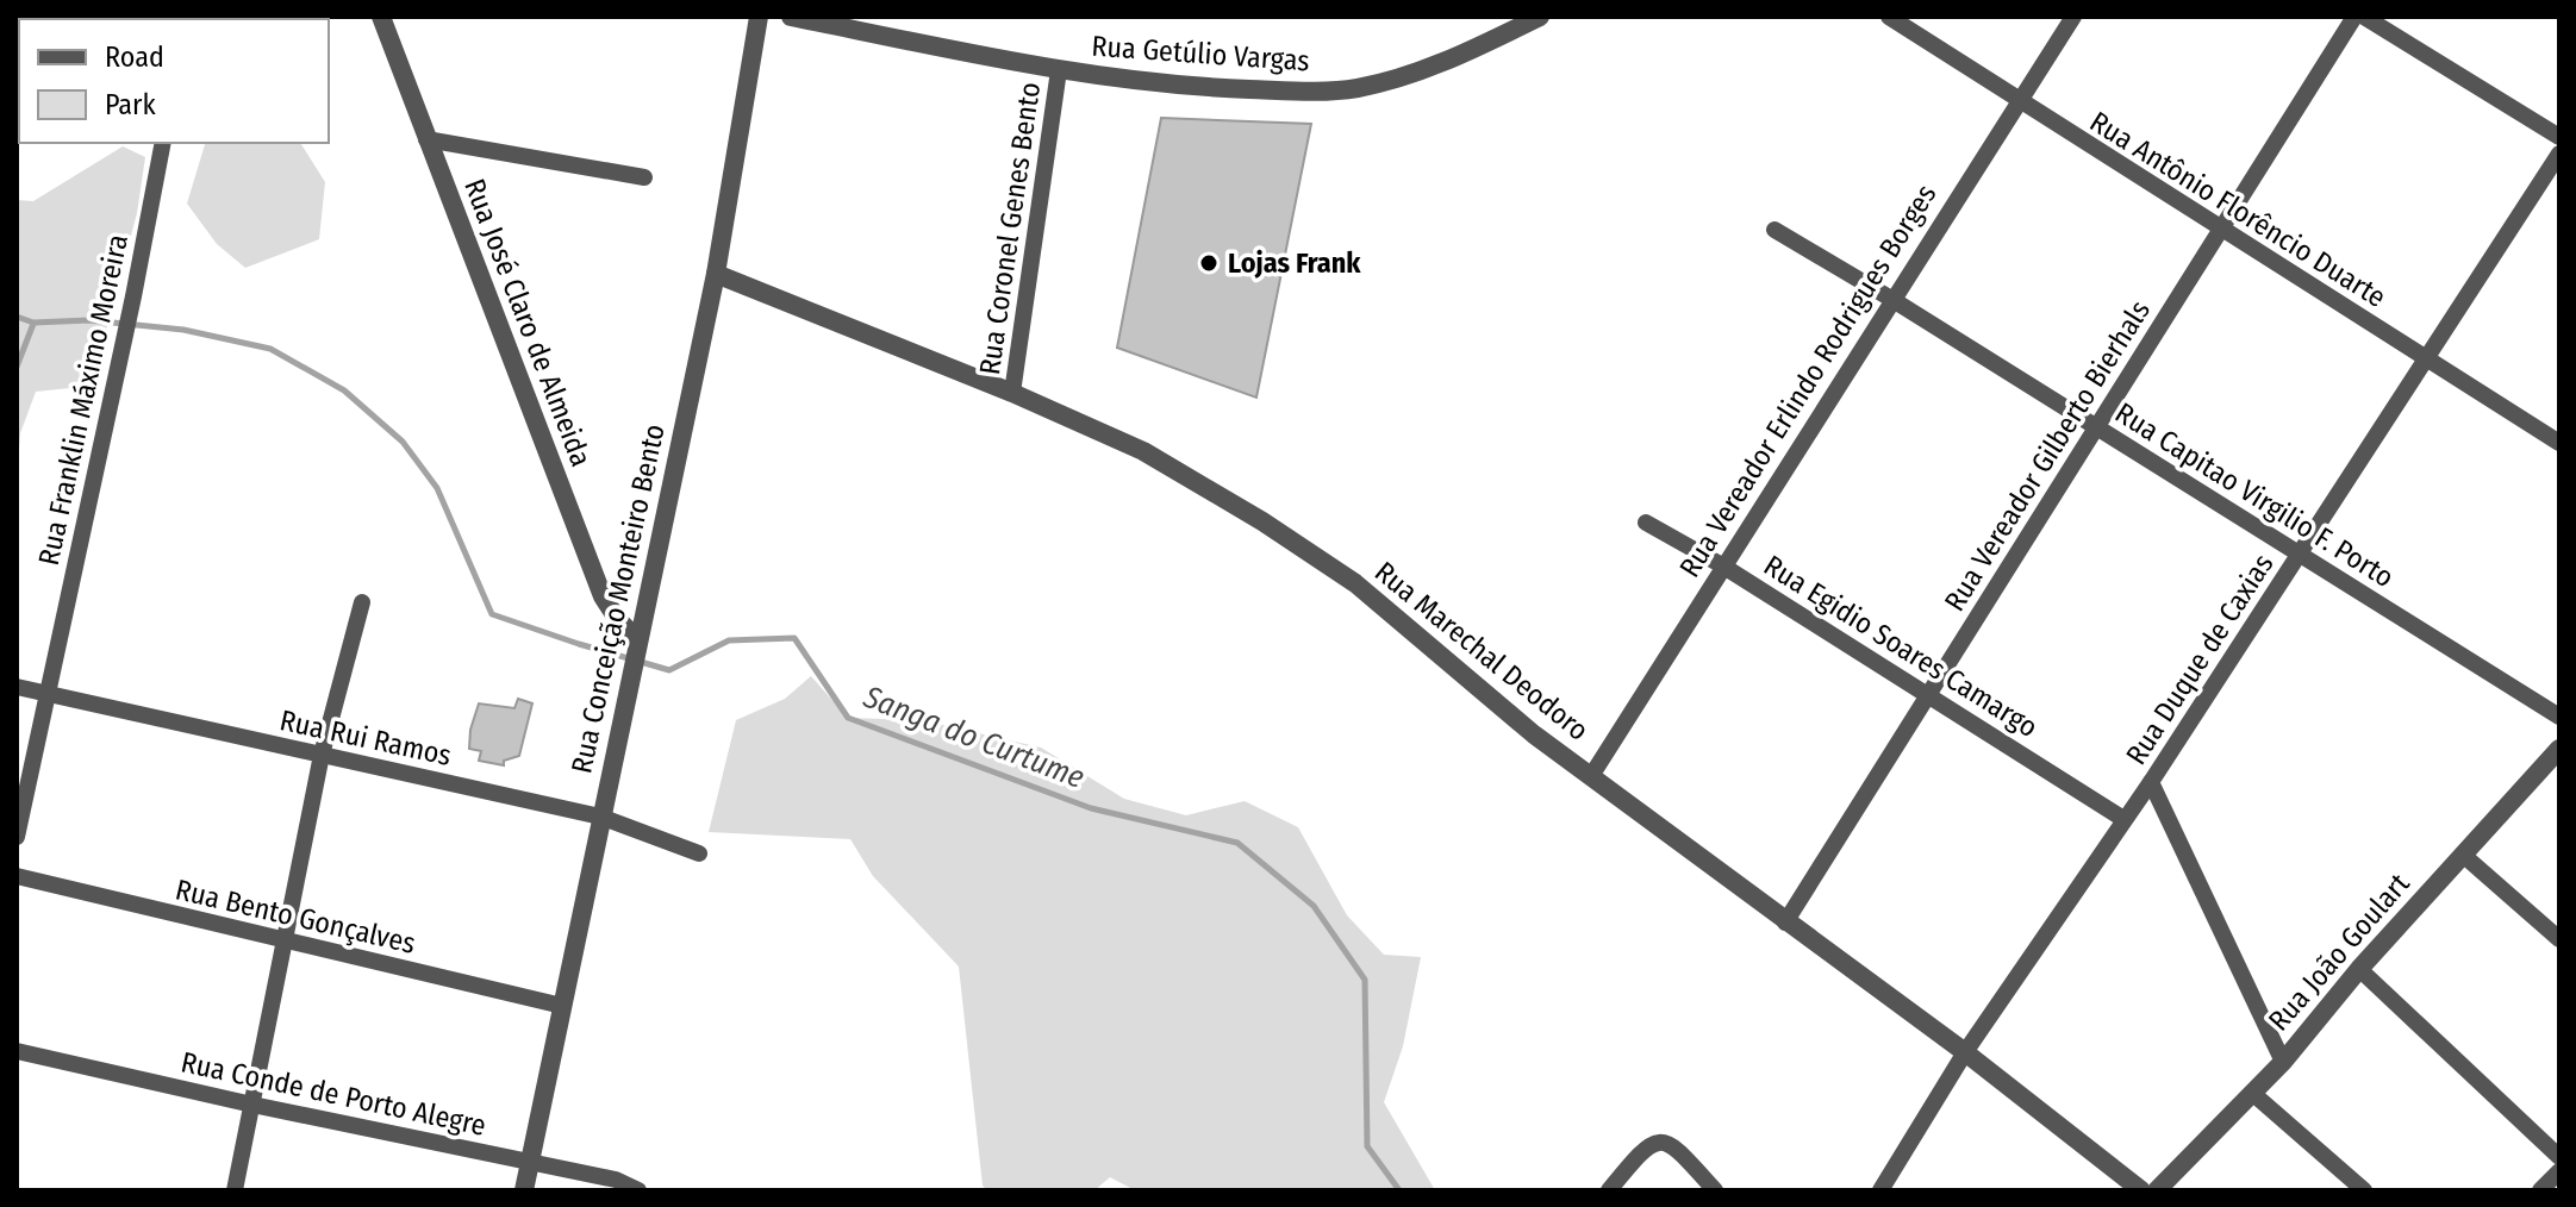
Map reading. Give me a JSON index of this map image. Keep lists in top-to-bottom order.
{
  "streets": {
    "street": [
      "Rua Getúlio Vargas",
      "Rua Antônio Florêncio Duarte",
      "Rua Coronel Genes Bento",
      "Rua José Claro de Almeida",
      "Rua Vereador Erlindo Rodrigues Borges",
      "Rua Franklin Máximo Moreira",
      "Rua Vereador Gilberto Bierhals",
      "Rua Capitao Virgilio F. Porto",
      "Rua Conceição Monteiro Bento",
      "Rua Egidio Soares Camargo",
      "Rua Marechal Deodoro",
      "Rua Duque de Caxias",
      "Rua Rui Ramos",
      "Rua Bento Gonçalves",
      "Rua João Goulart",
      "Rua Conde de Porto Alegre"
    ]
  },
  "crossings": [
    ["Rua Getúlio Vargas", "Rua Coronel Genes Bento"],
    ["Rua Antônio Florêncio Duarte", "Rua Vereador Erlindo Rodrigues Borges"],
    ["Rua Antônio Florêncio Duarte", "Rua Vereador Gilberto Bierhals"],
    ["Rua Antônio Florêncio Duarte", "Rua Duque de Caxias"],
    ["Rua Coronel Genes Bento", "Rua Marechal Deodoro"],
    ["Rua José Claro de Almeida", "Rua Conceição Monteiro Bento"],
    ["Rua Vereador Erlindo Rodrigues Borges", "Rua Capitao Virgilio F. Porto"],
    ["Rua Vereador Erlindo Rodrigues Borges", "Rua Egidio Soares Camargo"],
    ["Rua Vereador Erlindo Rodrigues Borges", "Rua Marechal Deodoro"],
    ["Rua Franklin Máximo Moreira", "Rua Rui Ramos"],
    ["Rua Vereador Gilberto Bierhals", "Rua Capitao Virgilio F. Porto"],
    ["Rua Vereador Gilberto Bierhals", "Rua Egidio Soares Camargo"],
    ["Rua Vereador Gilberto Bierhals", "Rua Marechal Deodoro"],
    ["Rua Capitao Virgilio F. Porto", "Rua Duque de Caxias"],
    ["Rua Conceição Monteiro Bento", "Rua Marechal Deodoro"],
    ["Rua Conceição Monteiro Bento", "Rua Rui Ramos"],
    ["Rua Conceição Monteiro Bento", "Rua Bento Gonçalves"],
    ["Rua Conceição Monteiro Bento", "Rua Conde de Porto Alegre"],
    ["Rua Egidio Soares Camargo", "Rua Duque de Caxias"],
    ["Rua Marechal Deodoro", "Rua Duque de Caxias"]
  ],
  "water": ["Sanga do Curtume"],
  "places": ["Lojas Frank"],
  "legend": ["Road", "Park"]
}
